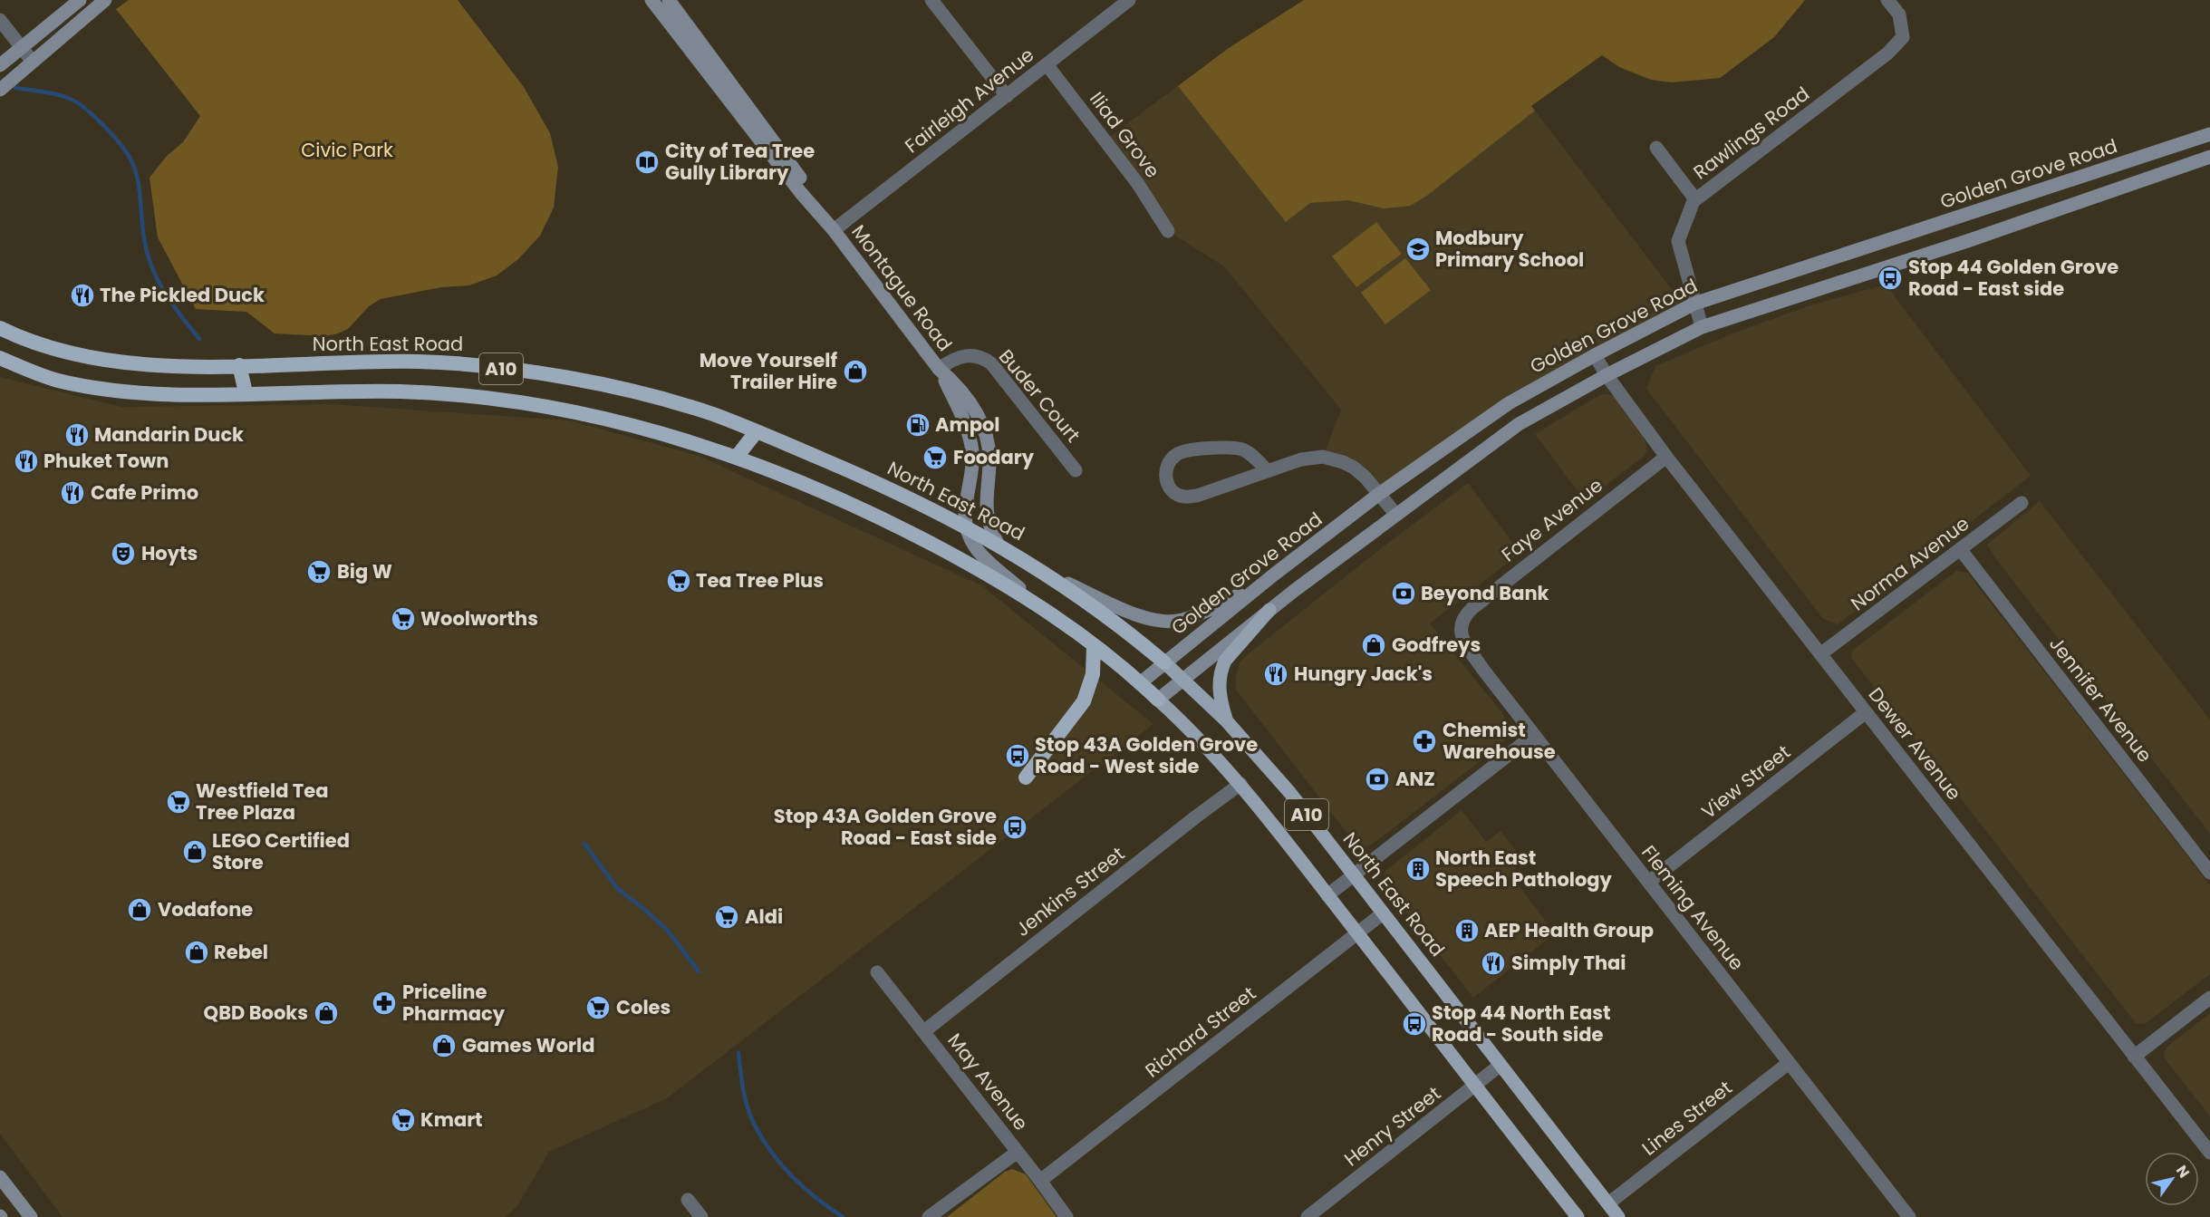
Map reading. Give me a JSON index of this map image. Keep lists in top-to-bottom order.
{
  "streets": {
    "highway": ["North East Road", "A10"],
    "main road": ["Golden Grove Road", "Montague Road"],
    "street": [
      "Fairleigh Avenue",
      "Rawlings Road",
      "Iliad Grove",
      "Buder Court",
      "Faye Avenue",
      "Norma Avenue",
      "Jennifer Avenue",
      "Dewer Avenue",
      "View Street",
      "Jenkins Street",
      "Fleming Avenue",
      "Richard Street",
      "May Avenue",
      "Lines Street",
      "Henry Street"
    ]
  },
  "crossings": [
    ["Fairleigh Avenue", "Iliad Grove"],
    ["Fairleigh Avenue", "Montague Road"],
    ["Rawlings Road", "Golden Grove Road"],
    ["Golden Grove Road", "North East Road"],
    ["Golden Grove Road", "A10"],
    ["Golden Grove Road", "Dewer Avenue"],
    ["Montague Road", "North East Road"],
    ["Montague Road", "Buder Court"],
    ["North East Road", "Richard Street"],
    ["North East Road", "Lines Street"],
    ["North East Road", "Henry Street"],
    ["A10", "Jenkins Street"],
    ["A10", "Richard Street"],
    ["A10", "Henry Street"],
    ["Faye Avenue", "Dewer Avenue"],
    ["Faye Avenue", "Fleming Avenue"],
    ["Norma Avenue", "Jennifer Avenue"],
    ["Norma Avenue", "Dewer Avenue"],
    ["Dewer Avenue", "View Street"],
    ["View Street", "Fleming Avenue"],
    ["Jenkins Street", "May Avenue"],
    ["Fleming Avenue", "Lines Street"],
    ["Richard Street", "May Avenue"]
  ],
  "parks": ["Civic Park"],
  "places": {
    "library": ["City of Tea Tree Gully Library"],
    "school or university": ["Modbury Primary School"],
    "bus stop": [
      "Stop 44 Golden Grove Road - East side",
      "Stop 43A Golden Grove Road - West side",
      "Stop 43A Golden Grove Road - East side",
      "Stop 44 North East Road - South side"
    ],
    "restaurant": [
      "The Pickled Duck",
      "Mandarin Duck",
      "Phuket Town",
      "Cafe Primo",
      "Hungry Jack's",
      "Simply Thai"
    ],
    "shop": [
      "Move Yourself Trailer Hire",
      "Godfreys",
      "LEGO Certified Store",
      "Vodafone",
      "Rebel",
      "QBD Books",
      "Games World"
    ],
    "fuel station": ["Ampol"],
    "supermarket": [
      "Foodary",
      "Big W",
      "Tea Tree Plus",
      "Woolworths",
      "Westfield Tea Tree Plaza",
      "Aldi",
      "Coles",
      "Kmart"
    ],
    "theatre": ["Hoyts"],
    "bank": ["Beyond Bank", "ANZ"],
    "pharmacy": ["Chemist Warehouse", "Priceline Pharmacy"],
    "building": ["North East Speech Pathology", "AEP Health Group"]
  },
  "north": "top right"
}
